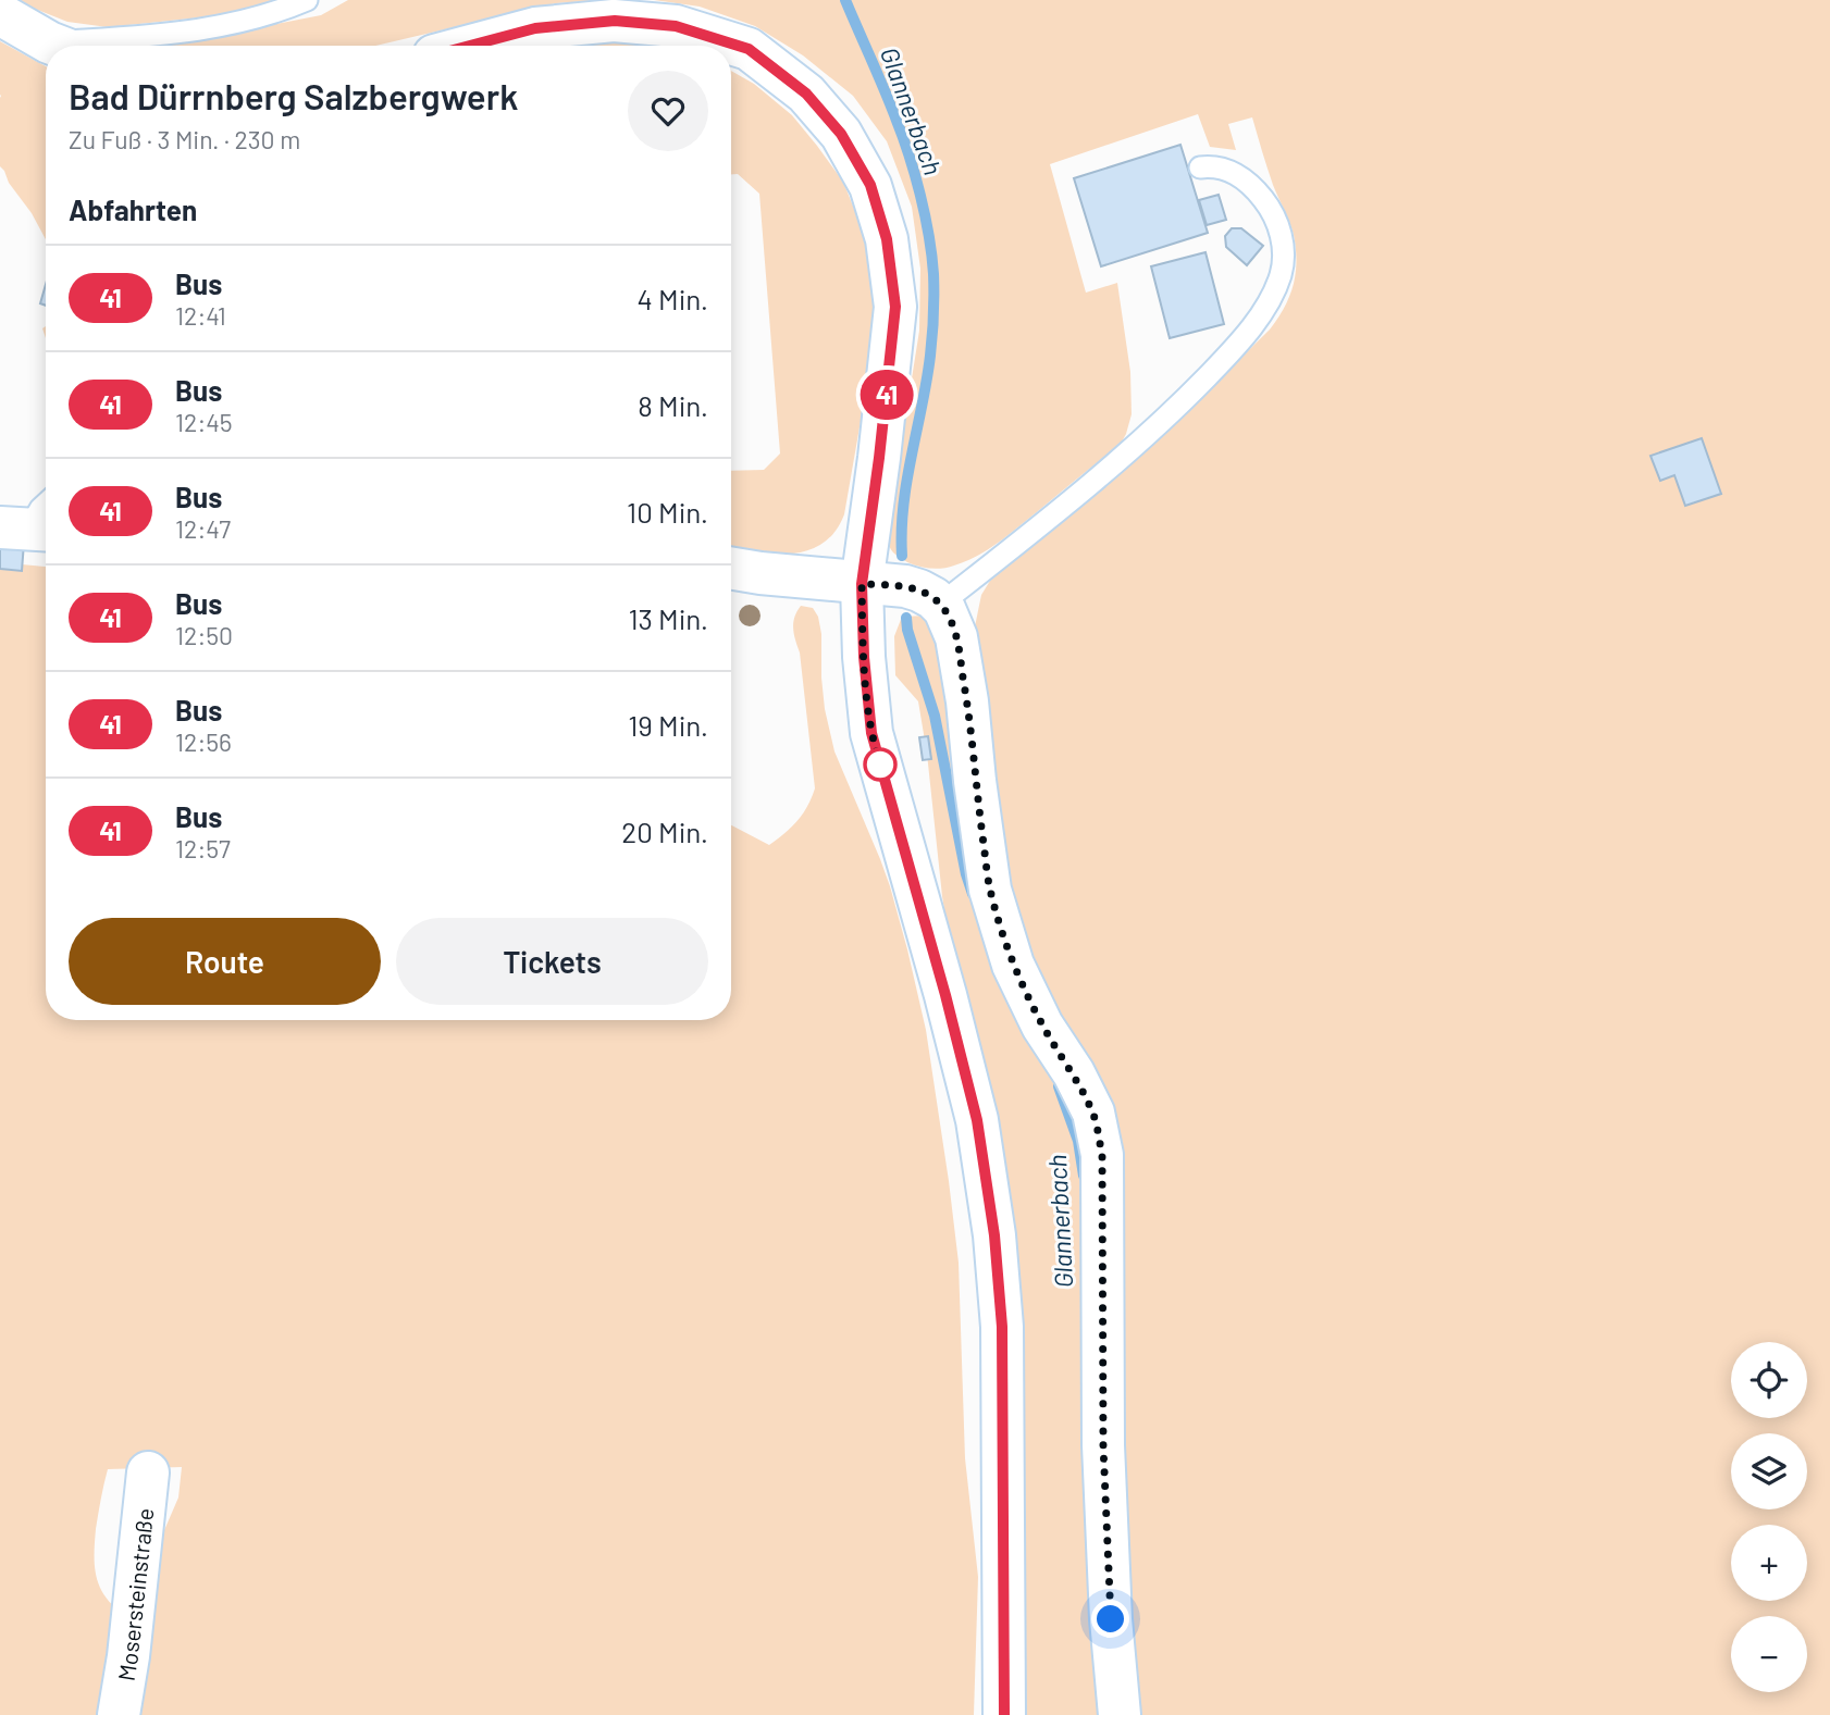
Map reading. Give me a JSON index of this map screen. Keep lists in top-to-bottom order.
{
  "streets": {
    "main road": ["Mosersteinstraße"]
  },
  "water": ["Glannerbach"],
  "lines": ["bus line 41"],
  "page": {
    "on_map": "41",
    "heading": [
      ["Bad Dürrnberg Salzbergwerk", "Zu Fuß · 3 Min. · 230 m"],
      "Abfahrten"
    ],
    "list": [
      {
        "mark": "41",
        "name": "Bus",
        "note": "12:41",
        "value": "4 Min."
      },
      {
        "mark": "41",
        "name": "Bus",
        "note": "12:45",
        "value": "8 Min."
      },
      {
        "mark": "41",
        "name": "Bus",
        "note": "12:47",
        "value": "10 Min."
      },
      {
        "mark": "41",
        "name": "Bus",
        "note": "12:50",
        "value": "13 Min."
      },
      {
        "mark": "41",
        "name": "Bus",
        "note": "12:56",
        "value": "19 Min."
      },
      {
        "mark": "41",
        "name": "Bus",
        "note": "12:57",
        "value": "20 Min."
      }
    ],
    "buttons": ["Route", "Tickets"],
    "map_buttons": ["+", "−"]
  }
}
